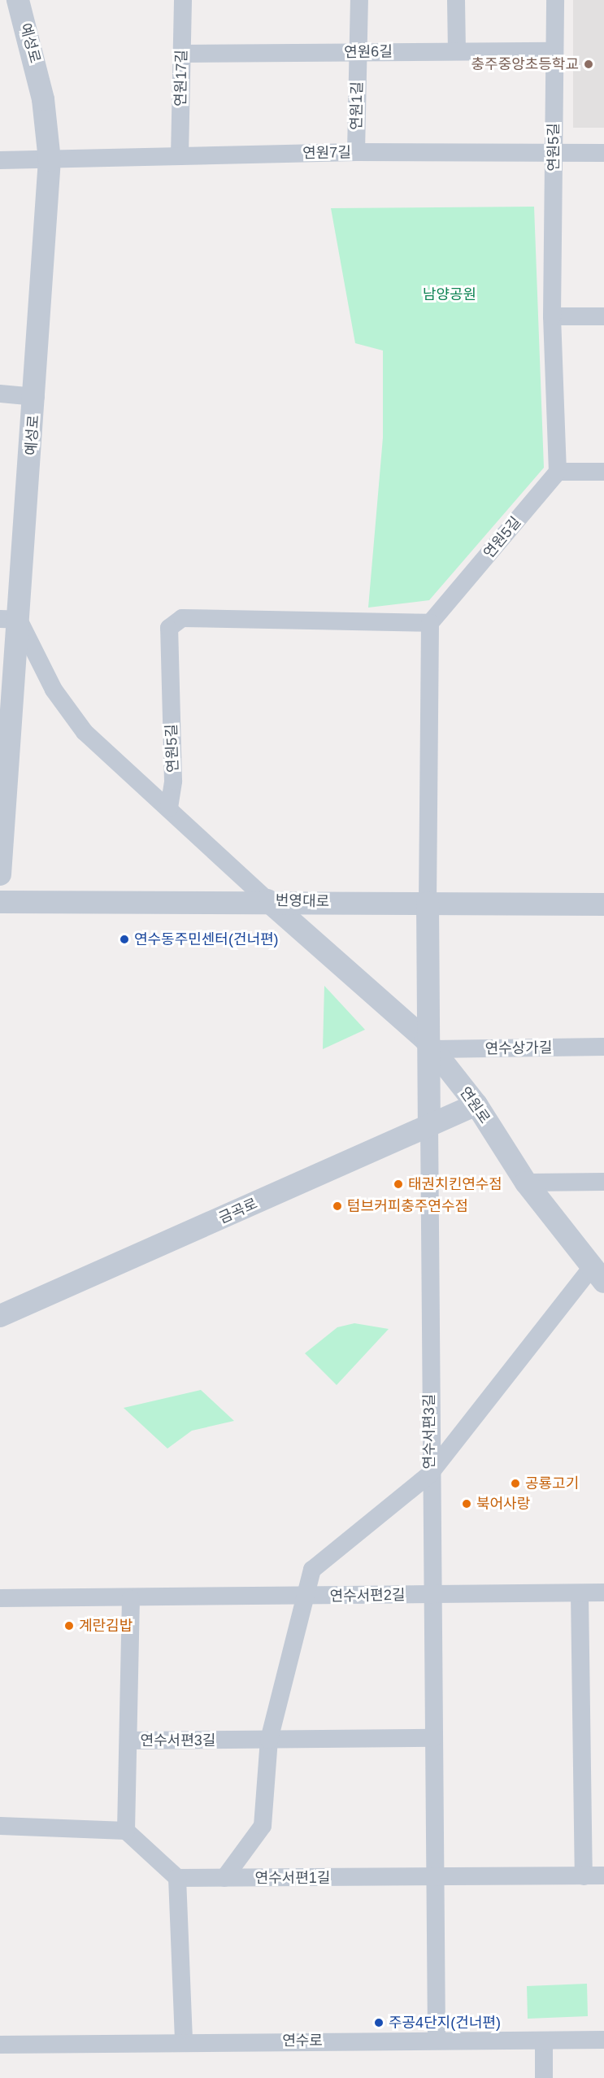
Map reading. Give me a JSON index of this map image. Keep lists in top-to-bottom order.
{
  "streets": {
    "street": [
      "예성로",
      "연원6길",
      "연원17길",
      "연원1길",
      "연원5길",
      "연원7길",
      "번영대로",
      "연수상가길",
      "연원로",
      "금곡로",
      "연수서편3길",
      "연수서편2길",
      "연수서편1길",
      "연수로"
    ]
  },
  "crossings": [
    ["예성로", "연원7길"],
    ["연원6길", "연원17길"],
    ["연원6길", "연원1길"],
    ["연원6길", "연원5길"],
    ["연원17길", "연원7길"],
    ["연원1길", "연원7길"],
    ["연원5길", "연원7길"],
    ["번영대로", "연원로"],
    ["연수상가길", "연원로"],
    ["연원로", "금곡로"],
    ["금곡로", "연수서편3길"],
    ["연수서편3길", "연수서편2길"],
    ["연수서편3길", "연수서편1길"],
    ["연수서편3길", "연수로"]
  ],
  "parks": ["남양공원"],
  "places": [
    "충주중앙초등학교",
    "연수동주민센터(건너편)",
    "태권치킨연수점",
    "텀브커피충주연수점",
    "공룡고기",
    "북어사랑",
    "계란김밥",
    "주공4단지(건너편)"
  ]
}
